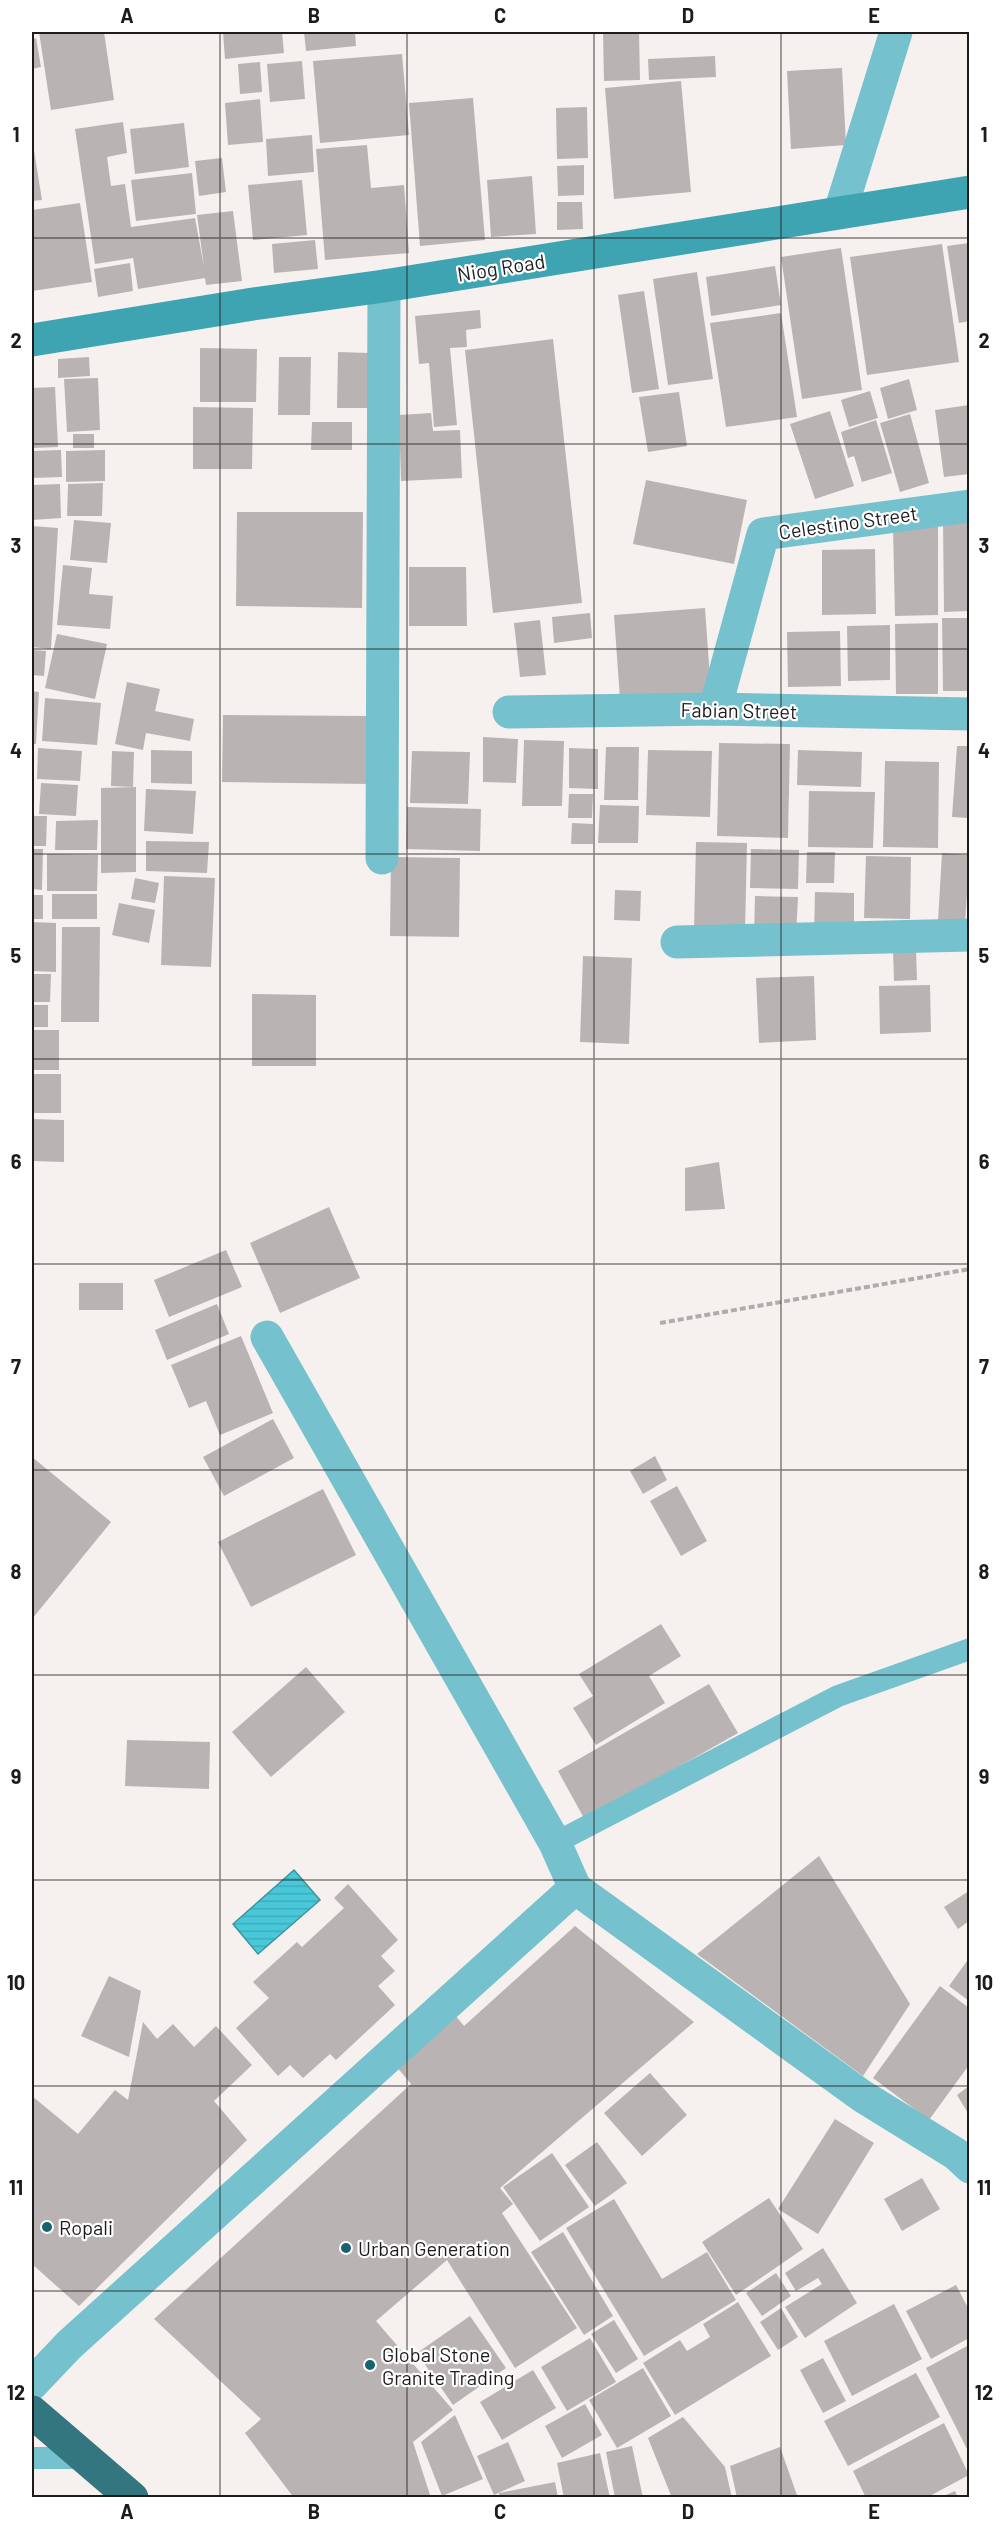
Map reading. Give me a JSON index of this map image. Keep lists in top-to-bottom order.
{
  "streets": {
    "street": ["Niog Road", "Celestino Street", "Fabian Street"]
  },
  "crossings": [
    ["Celestino Street", "Fabian Street"]
  ],
  "places": ["Ropali", "Urban Generation", "Global Stone Granite Trading"],
  "grid": {
    "columns": [
      "A",
      "B",
      "C",
      "D",
      "E"
    ],
    "rows": [
      "1",
      "2",
      "3",
      "4",
      "5",
      "6",
      "7",
      "8",
      "9",
      "10",
      "11",
      "12"
    ]
  }
}
